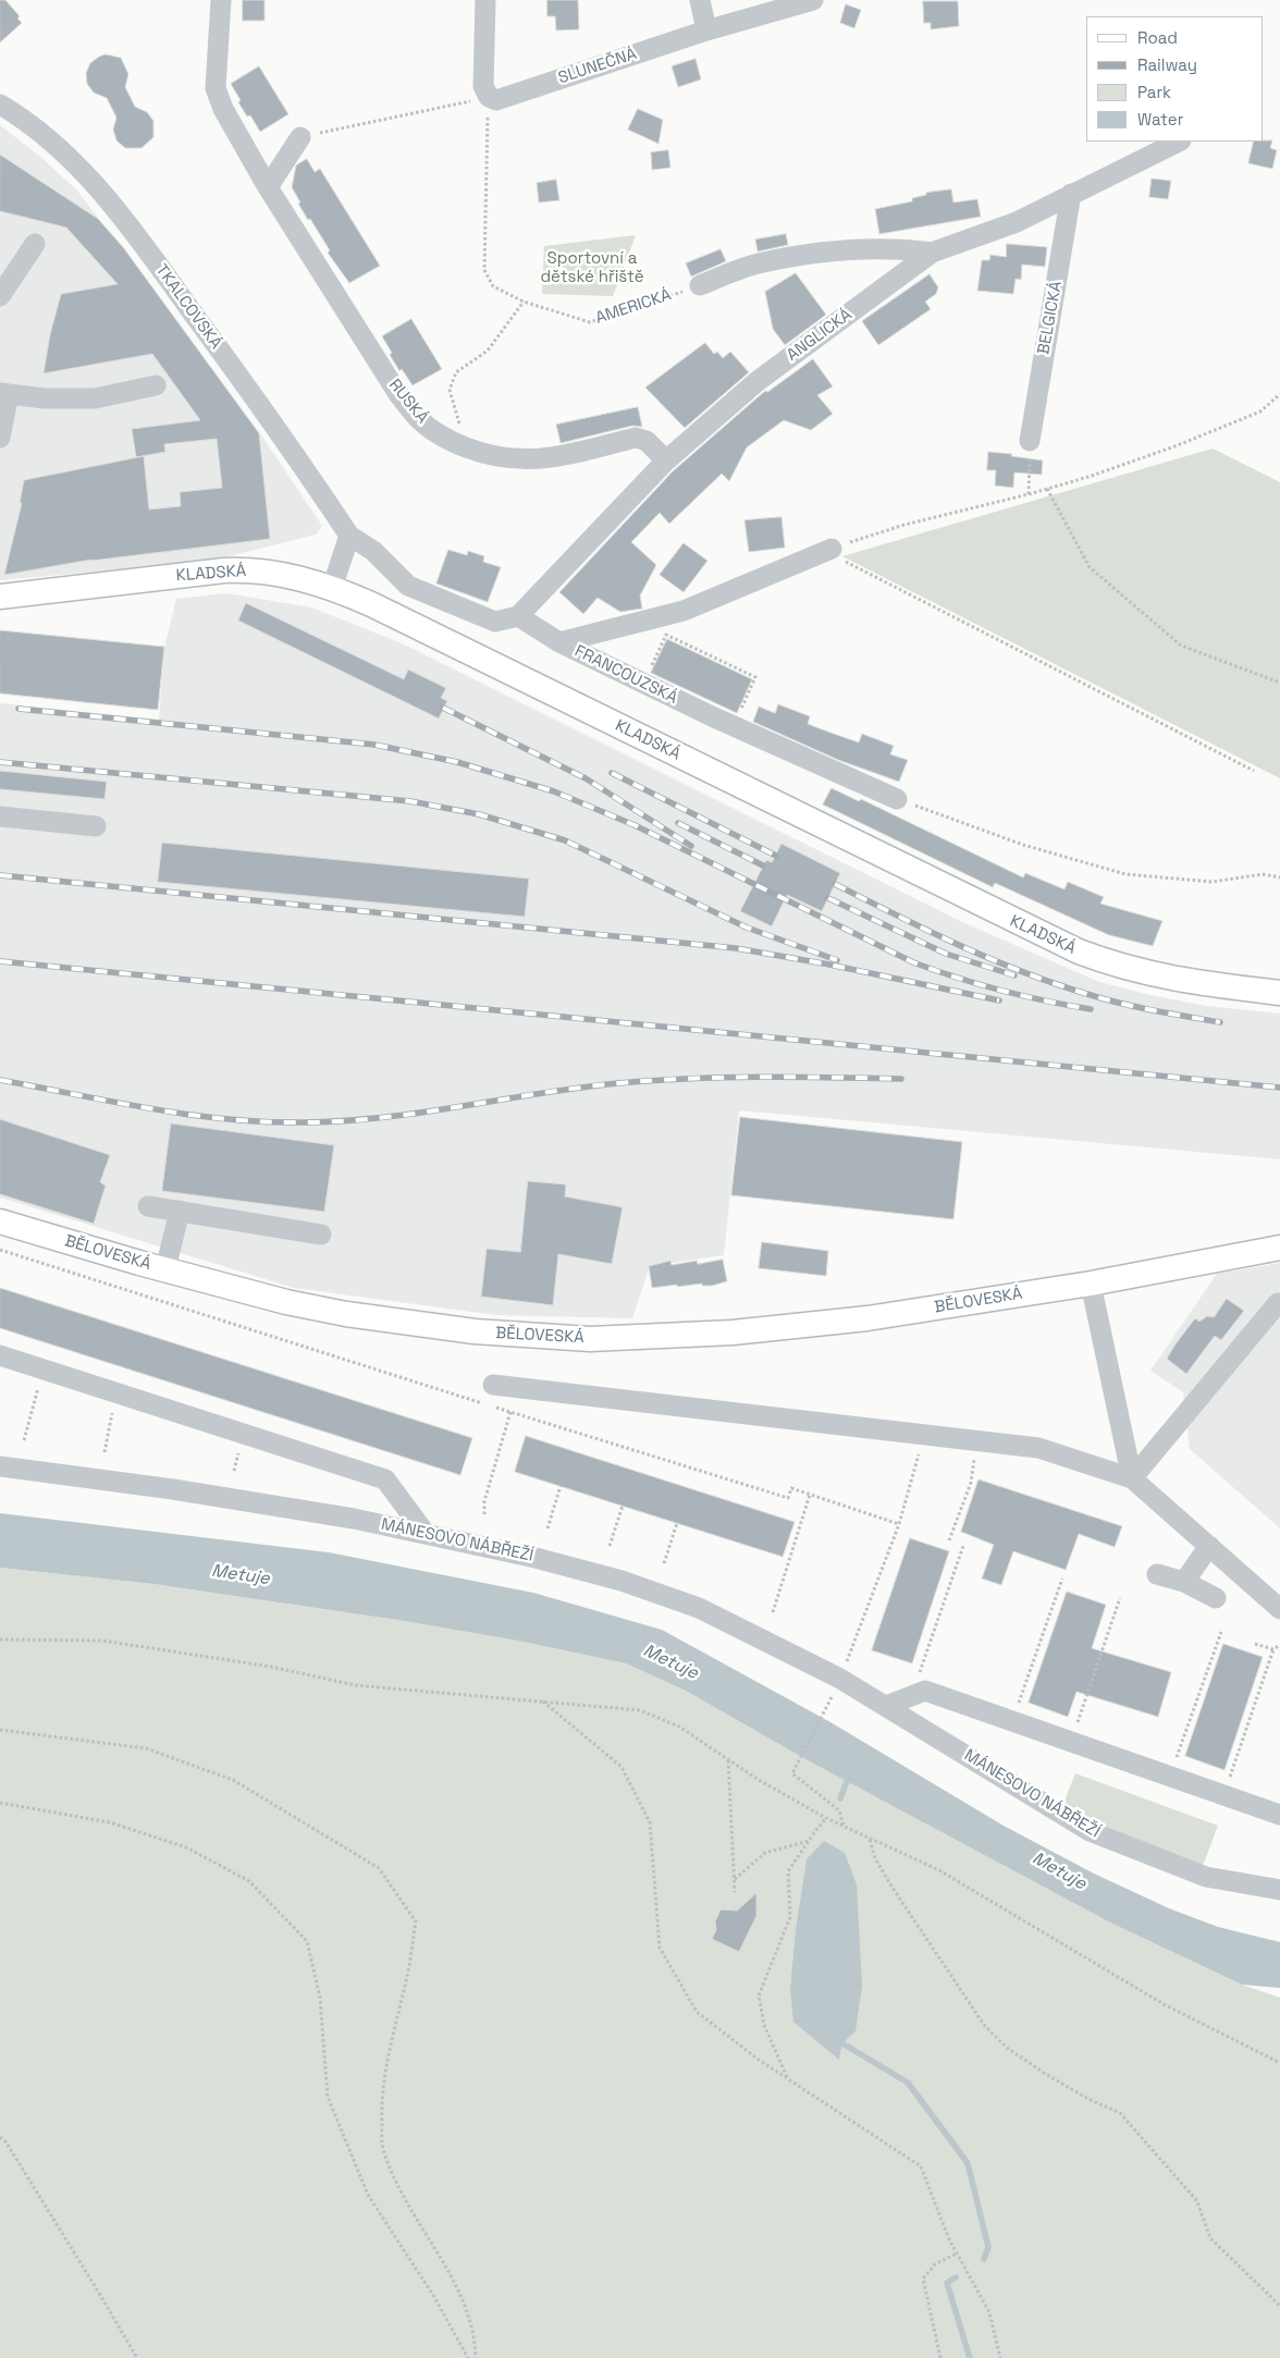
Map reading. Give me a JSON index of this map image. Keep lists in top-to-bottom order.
{
  "streets": {
    "main road": ["KLADSKÁ", "BĚLOVESKÁ"],
    "street": [
      "SLUNEČNÁ",
      "TKALCOVSKÁ",
      "BELGICKÁ",
      "ANGLICKÁ",
      "RUSKÁ",
      "FRANCOUZSKÁ",
      "MÁNESOVO NÁBŘEŽÍ"
    ],
    "path": ["AMERICKÁ"]
  },
  "crossings": [
    ["SLUNEČNÁ", "AMERICKÁ"],
    ["TKALCOVSKÁ", "ANGLICKÁ"],
    ["BELGICKÁ", "ANGLICKÁ"],
    ["ANGLICKÁ", "RUSKÁ"]
  ],
  "water": ["Metuje"],
  "parks": ["Sportovní a dětské hřiště"],
  "legend": [
    "Road",
    "Railway",
    "Park",
    "Water"
  ]
}
